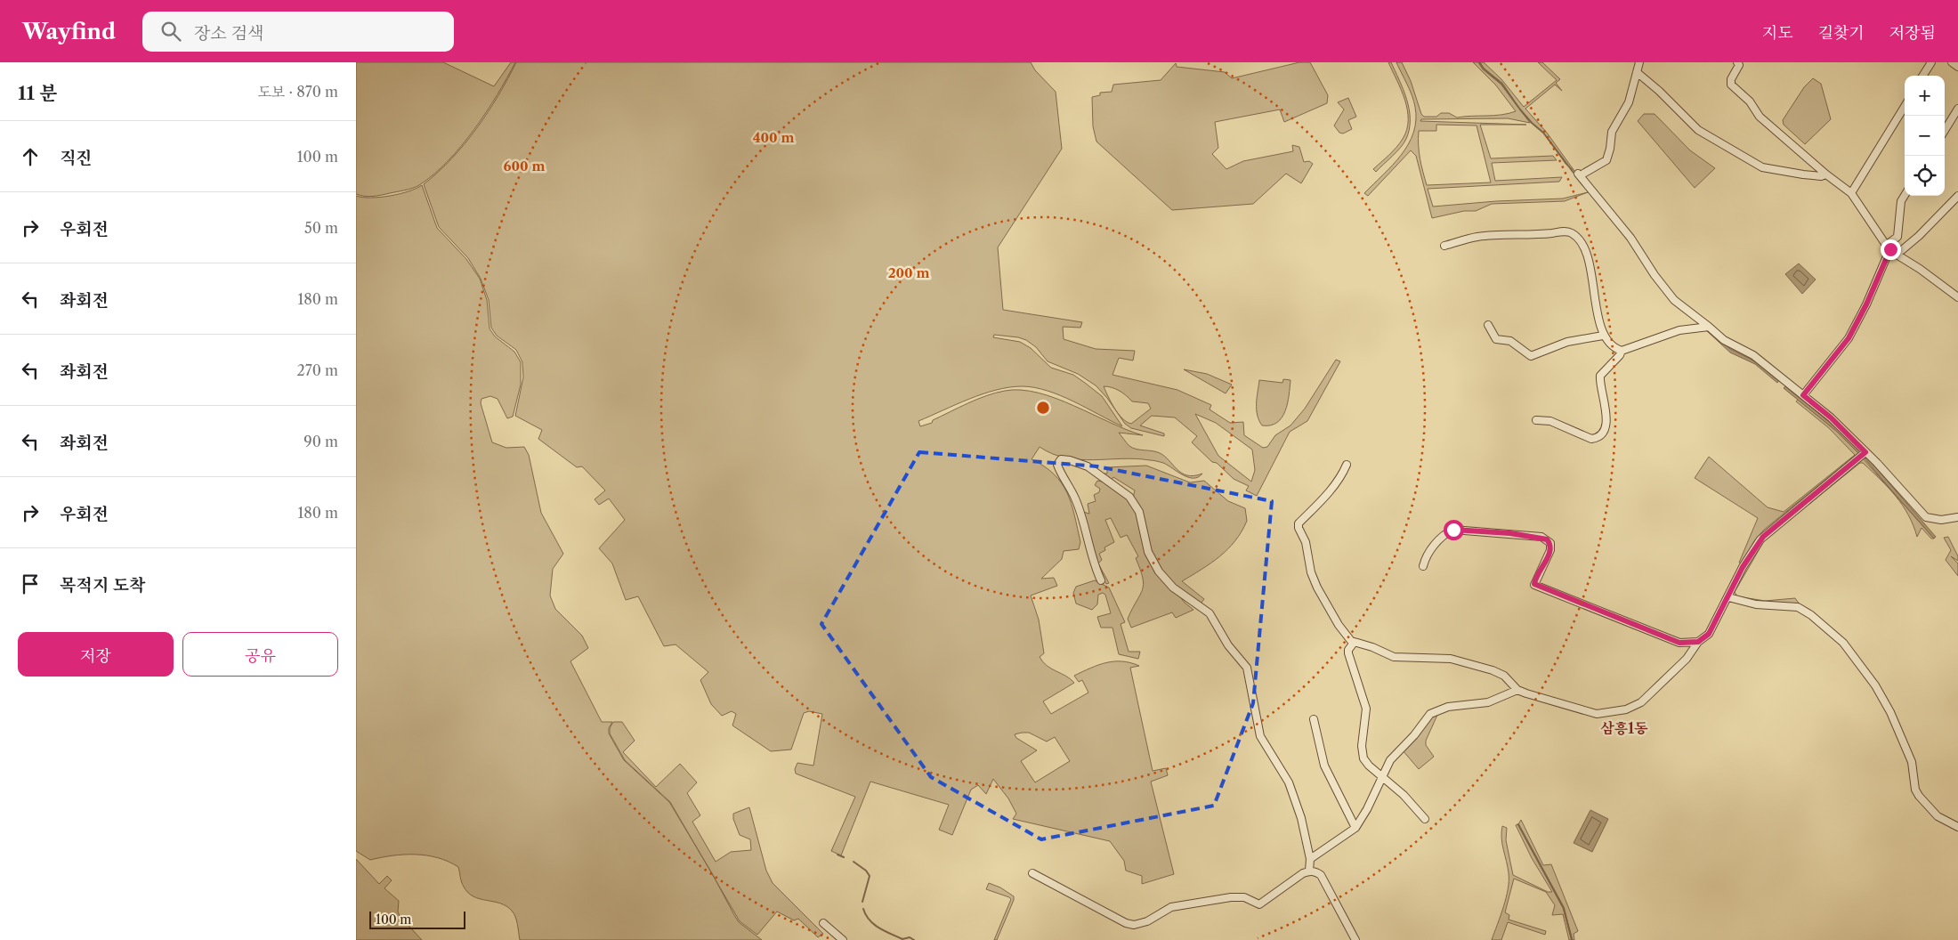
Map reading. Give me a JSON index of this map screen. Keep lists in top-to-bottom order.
{
  "districts": ["삼흥1동"],
  "scale_bar": "100 m",
  "page": {
    "header": "Wayfind",
    "search": "장소 검색",
    "nav": ["지도", "길찾기", "저장됨"],
    "heading": ["11 분", "도보 · 870 m"],
    "map_buttons": ["+", "−"],
    "list": [
      ["직진", "100 m"],
      ["우회전", "50 m"],
      ["좌회전", "180 m"],
      ["좌회전", "270 m"],
      ["좌회전", "90 m"],
      ["우회전", "180 m"],
      "목적지 도착"
    ],
    "buttons": ["저장", "공유"],
    "scale": "100 m"
  },
  "rings": ["400 m", "600 m", "200 m"]
}
